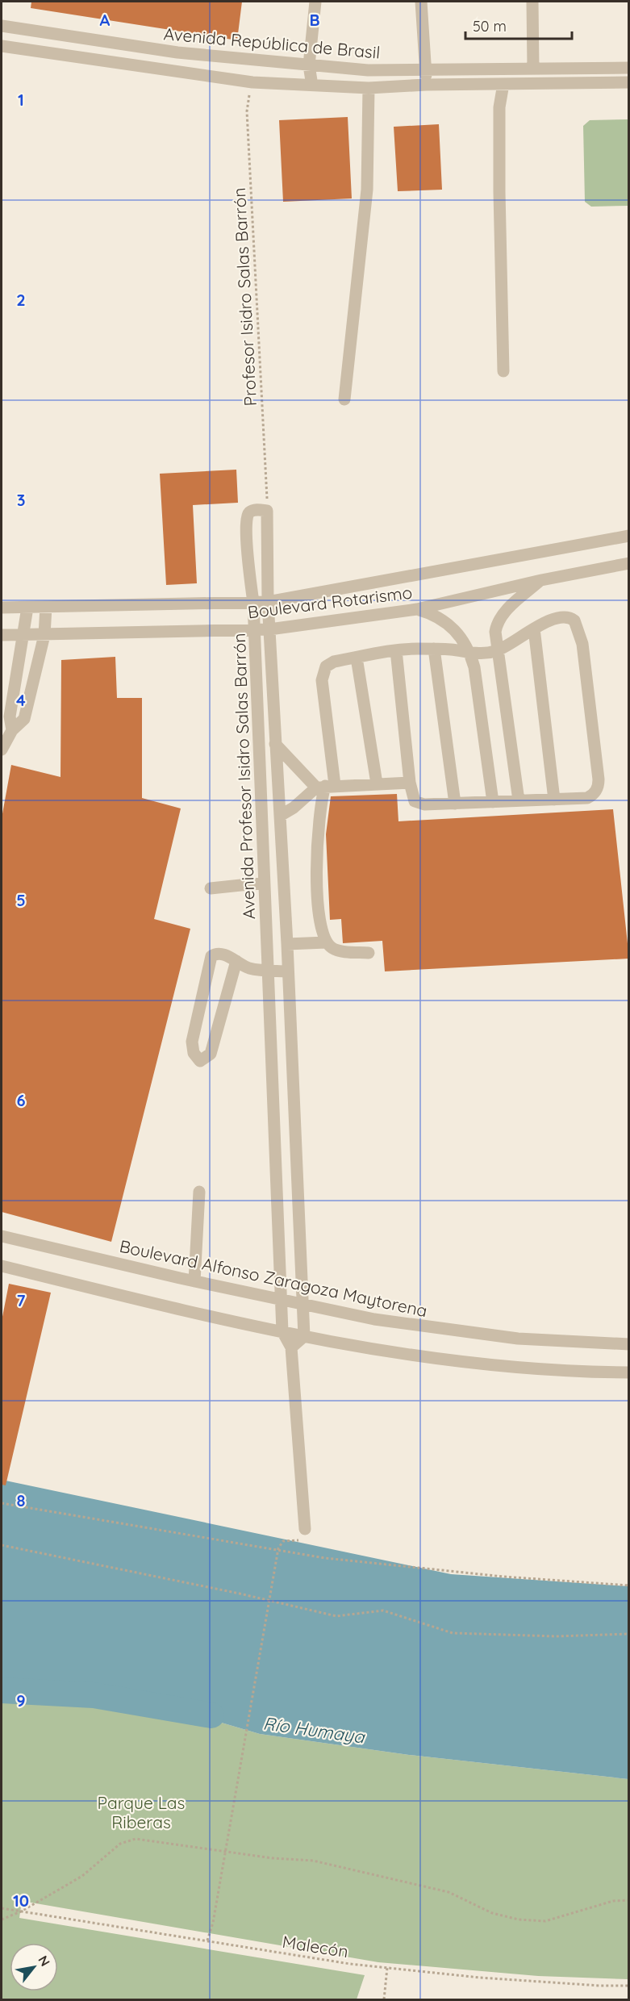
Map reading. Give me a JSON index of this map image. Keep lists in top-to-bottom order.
{
  "streets": {
    "street": [
      "Avenida República de Brasil",
      "Boulevard Rotarismo",
      "Avenida Profesor Isidro Salas Barrón",
      "Boulevard Alfonso Zaragoza Maytorena"
    ],
    "path": ["Profesor Isidro Salas Barrón", "Malecón"]
  },
  "crossings": [
    ["Avenida República de Brasil", "Profesor Isidro Salas Barrón"],
    ["Profesor Isidro Salas Barrón", "Avenida Profesor Isidro Salas Barrón"],
    ["Boulevard Rotarismo", "Avenida Profesor Isidro Salas Barrón"],
    ["Avenida Profesor Isidro Salas Barrón", "Boulevard Alfonso Zaragoza Maytorena"]
  ],
  "water": ["Río Humaya"],
  "parks": ["Parque Las Riberas"],
  "scale_bar": "50 m",
  "north": "top right",
  "grid": {
    "columns": ["A", "B"],
    "rows": [
      "1",
      "2",
      "3",
      "4",
      "5",
      "6",
      "7",
      "8",
      "9",
      "10"
    ]
  }
}
